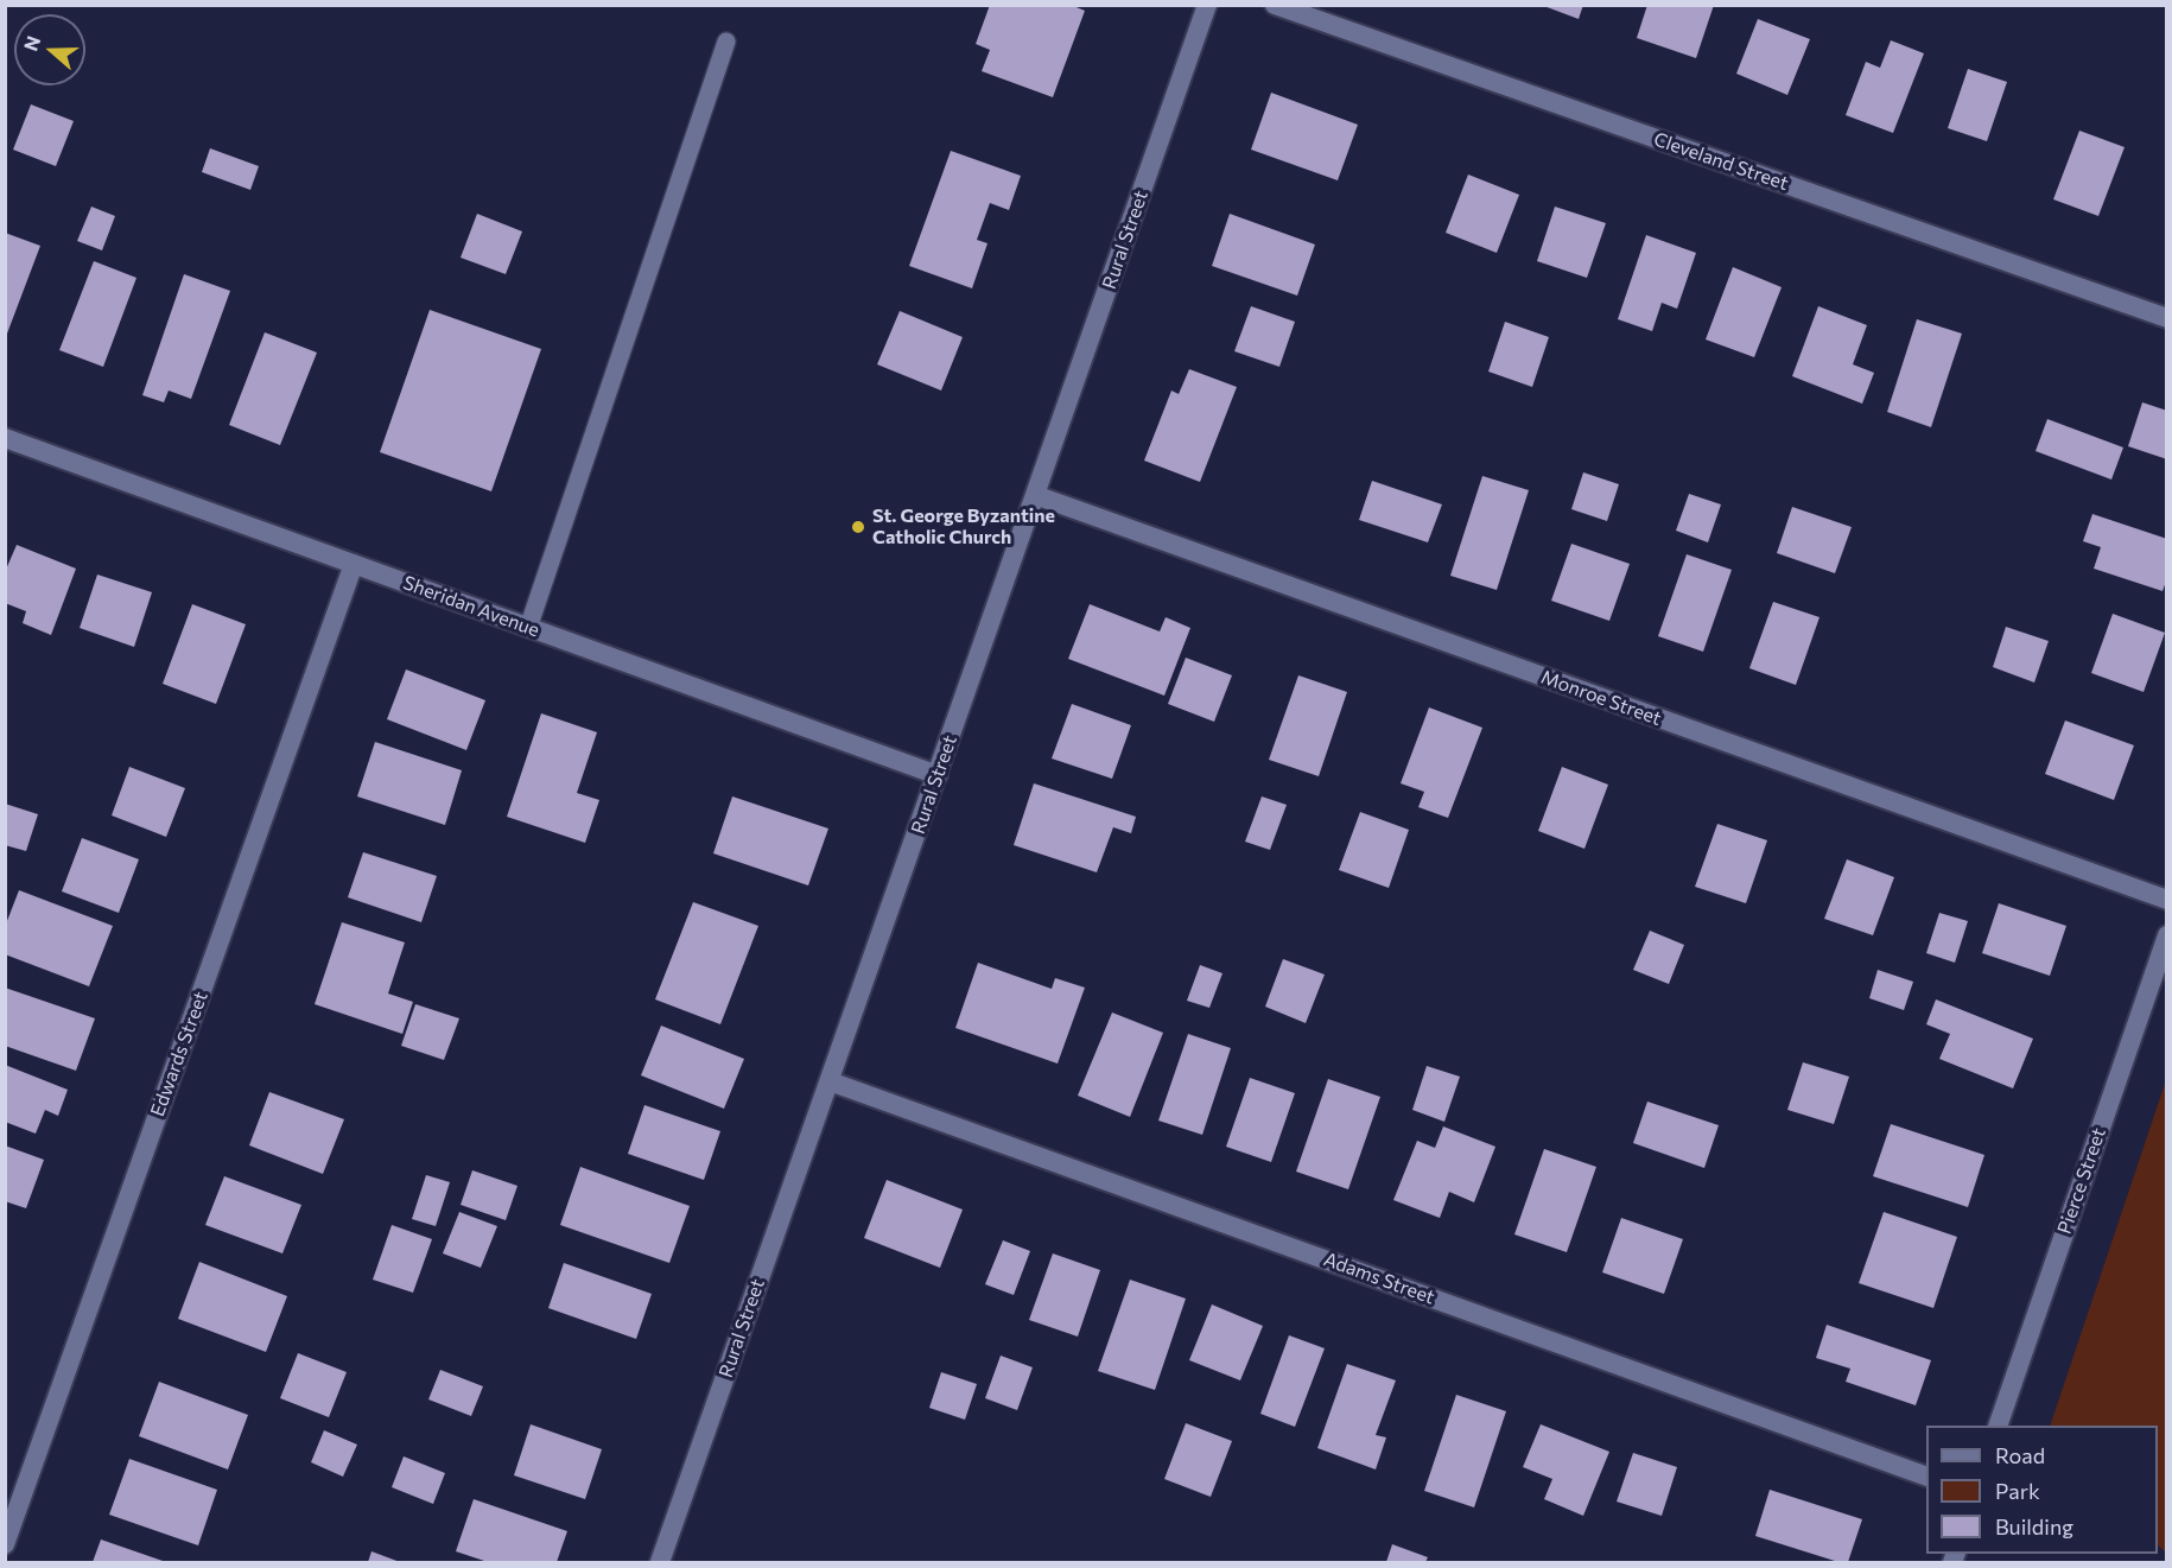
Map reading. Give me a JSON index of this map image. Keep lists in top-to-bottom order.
{
  "streets": {
    "street": [
      "Cleveland Street",
      "Rural Street",
      "Sheridan Avenue",
      "Monroe Street",
      "Edwards Street",
      "Pierce Street",
      "Adams Street"
    ]
  },
  "crossings": [
    ["Rural Street", "Sheridan Avenue"],
    ["Rural Street", "Monroe Street"],
    ["Rural Street", "Adams Street"],
    ["Sheridan Avenue", "Edwards Street"]
  ],
  "places": ["St. George Byzantine Catholic Church"],
  "legend": ["Road", "Park", "Building"],
  "north": "left"
}
